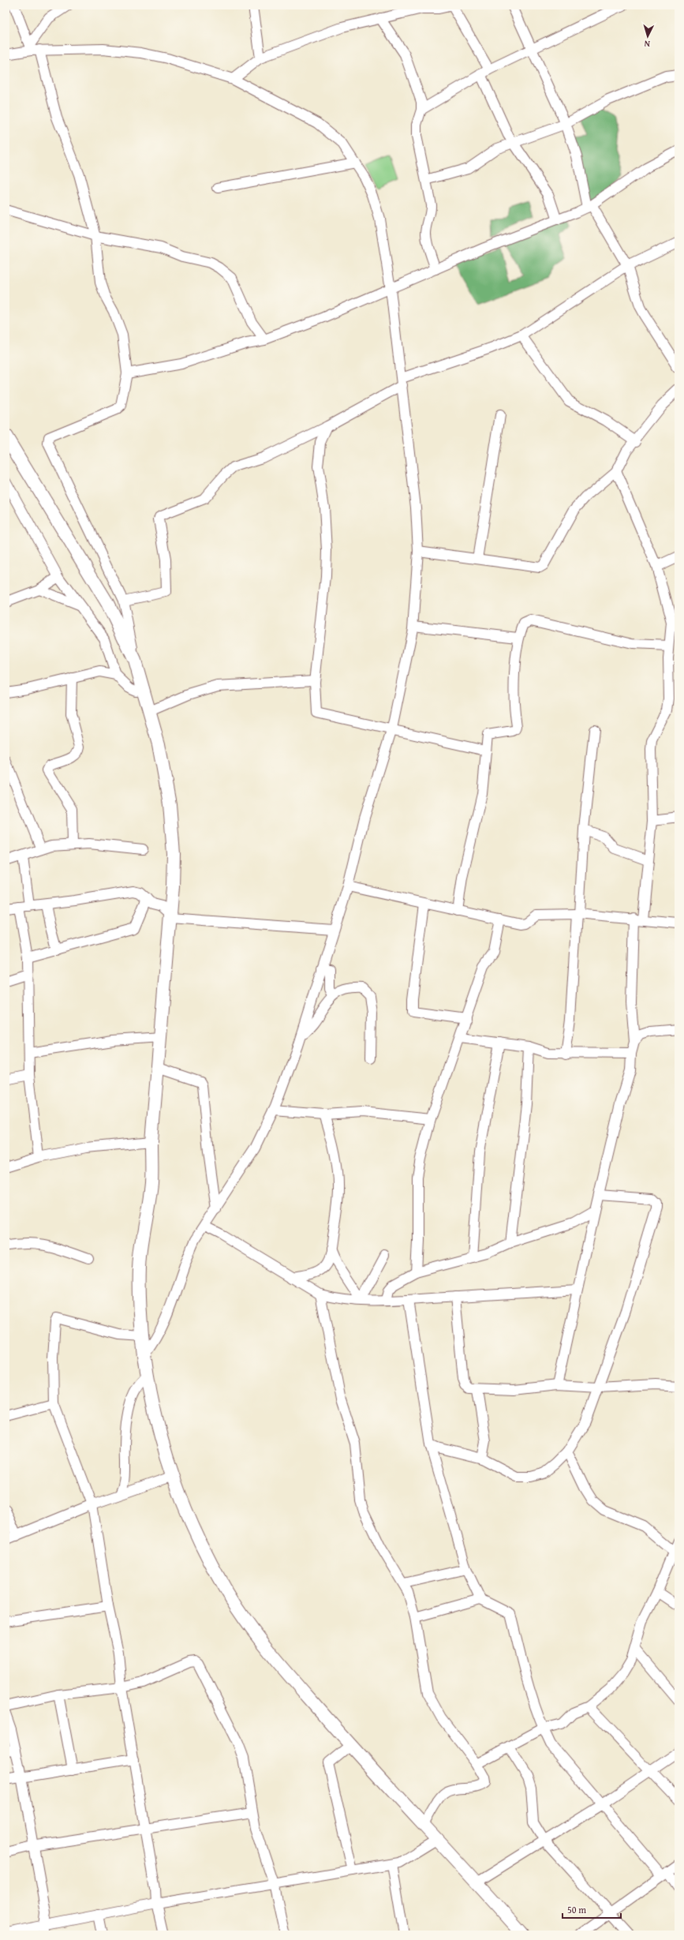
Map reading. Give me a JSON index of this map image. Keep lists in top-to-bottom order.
{
  "scale_bar": "50 m",
  "north": "bottom"
}
